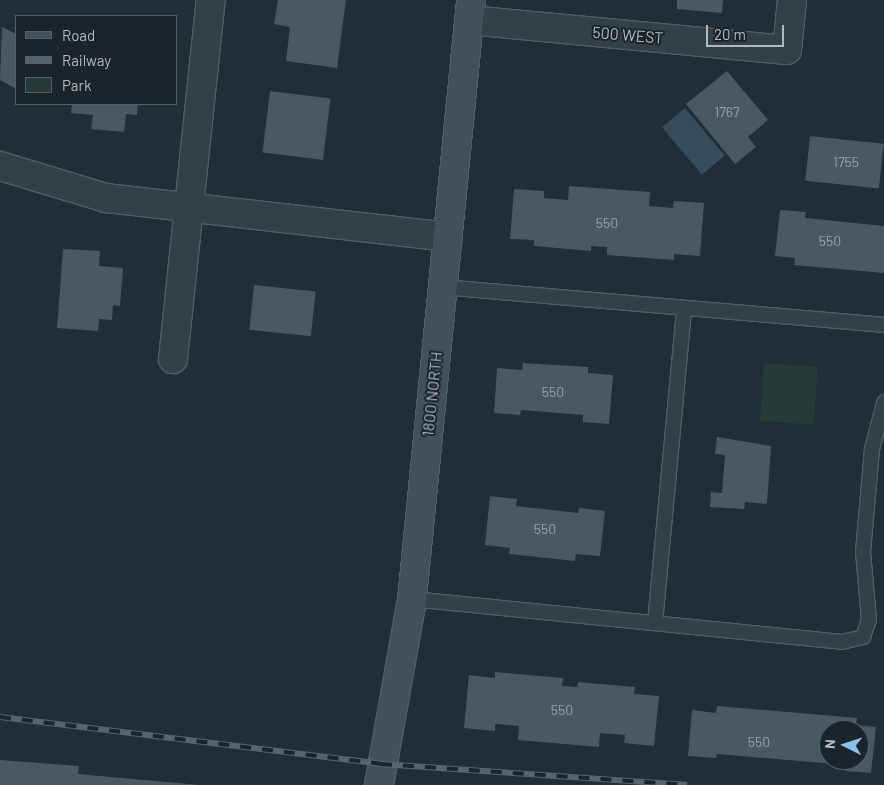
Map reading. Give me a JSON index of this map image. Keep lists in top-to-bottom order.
{
  "streets": {
    "street": ["500 WEST", "1800 NORTH"]
  },
  "crossings": [
    ["500 WEST", "1800 NORTH"]
  ],
  "house_numbers": [
    "1767",
    "1755",
    "550",
    "550",
    "550",
    "550",
    "550",
    "550"
  ],
  "legend": ["Road", "Railway", "Park"],
  "scale_bar": "20 m",
  "north": "left"
}
